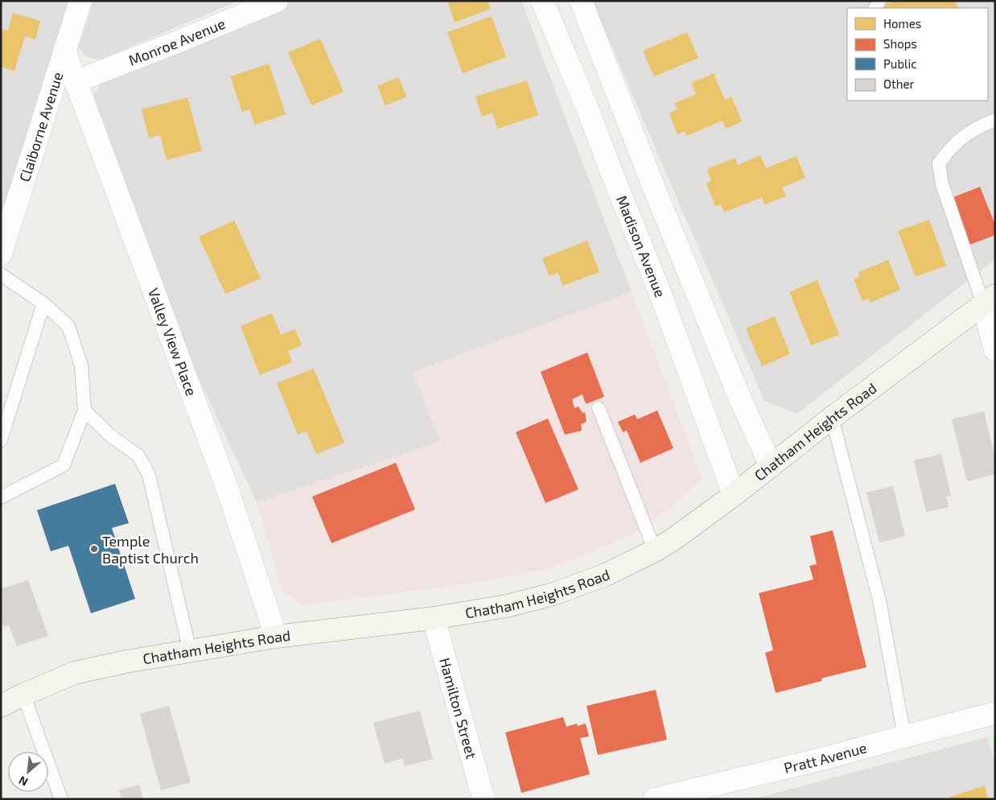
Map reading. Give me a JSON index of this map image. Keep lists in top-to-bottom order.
{
  "streets": {
    "main road": ["Chatham Heights Road"],
    "street": [
      "Monroe Avenue",
      "Claiborne Avenue",
      "Madison Avenue",
      "Valley View Place",
      "Hamilton Street",
      "Pratt Avenue"
    ]
  },
  "crossings": [
    ["Monroe Avenue", "Valley View Place"],
    ["Claiborne Avenue", "Valley View Place"],
    ["Madison Avenue", "Chatham Heights Road"],
    ["Valley View Place", "Chatham Heights Road"],
    ["Chatham Heights Road", "Hamilton Street"]
  ],
  "places": ["Temple Baptist Church"],
  "legend": [
    "Homes",
    "Shops",
    "Public",
    "Other"
  ],
  "north": "bottom left"
}
